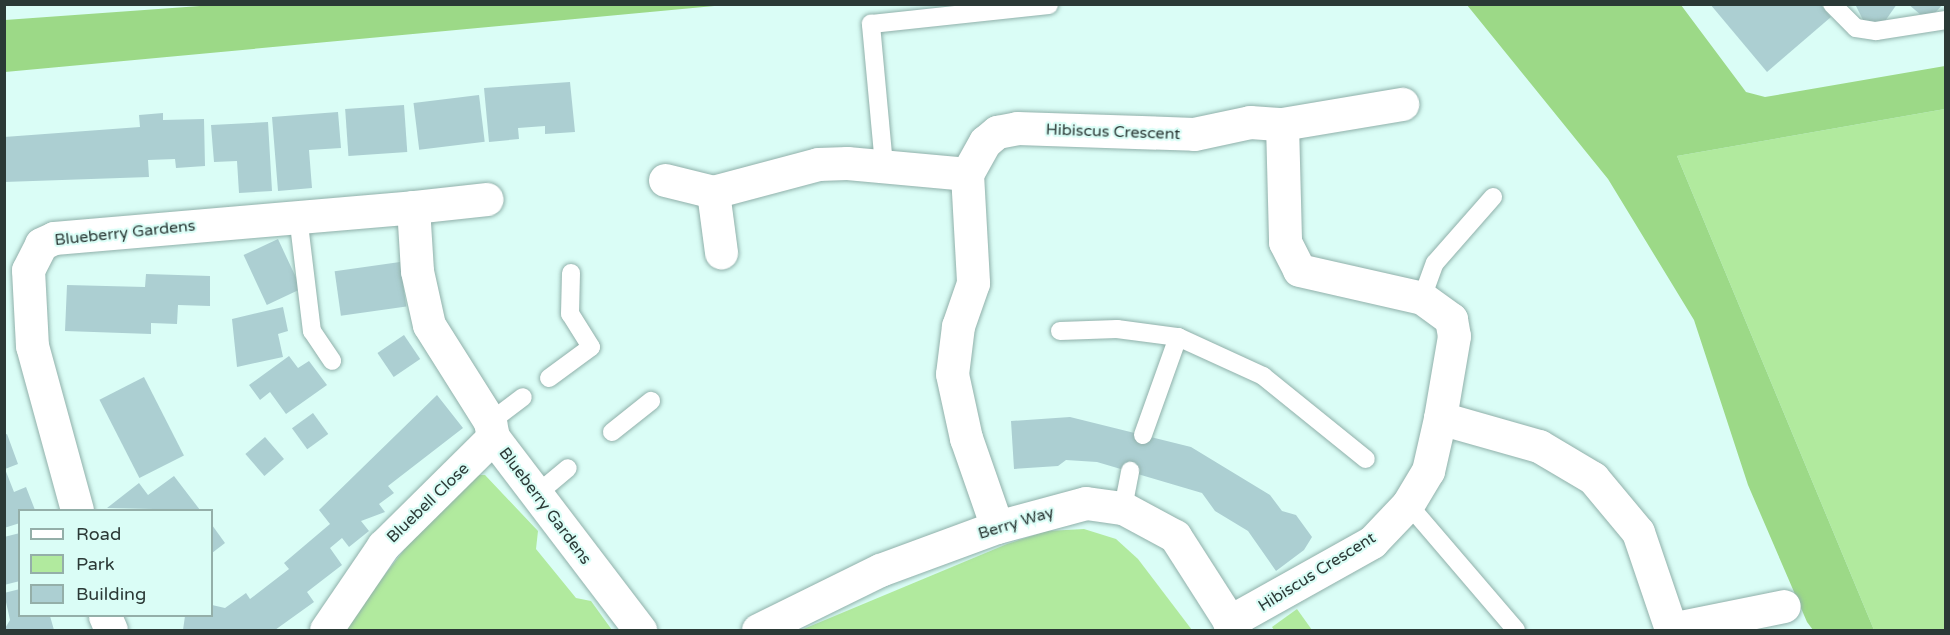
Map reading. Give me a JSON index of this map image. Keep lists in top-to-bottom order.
{
  "streets": {
    "street": [
      "Hibiscus Crescent",
      "Blueberry Gardens",
      "Bluebell Close",
      "Berry Way"
    ]
  },
  "crossings": [
    ["Hibiscus Crescent", "Berry Way"],
    ["Blueberry Gardens", "Bluebell Close"]
  ],
  "legend": ["Road", "Park", "Building"]
}
